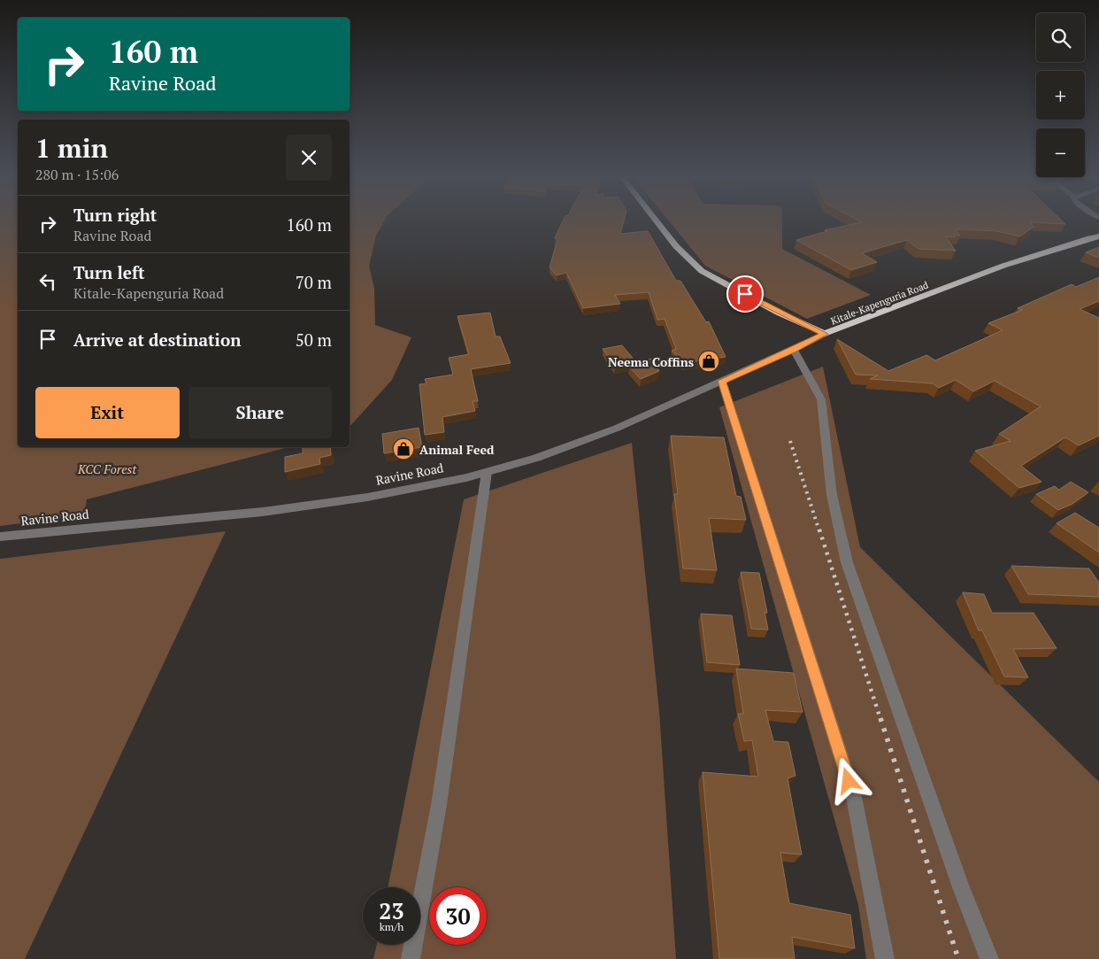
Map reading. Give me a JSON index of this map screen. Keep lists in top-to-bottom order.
{
  "streets": {
    "highway": ["Kitale-Kapenguria Road"],
    "street": ["Ravine Road"]
  },
  "crossings": [
    ["Kitale-Kapenguria Road", "Ravine Road"]
  ],
  "parks": ["KCC Forest"],
  "places": {
    "shop": ["Neema Coffins", "Animal Feed"]
  },
  "page": {
    "map_buttons": ["+", "−"],
    "turn": ["160 m", "Ravine Road"],
    "heading": ["1 min", "280 m · 15:06"],
    "list": [
      {
        "name": "Turn right",
        "note": "Ravine Road",
        "value": "160 m"
      },
      {
        "name": "Turn left",
        "note": "Kitale-Kapenguria Road",
        "value": "70 m"
      },
      {
        "name": "Arrive at destination",
        "value": "50 m"
      }
    ],
    "buttons": ["Exit", "Share"],
    "speed": "23 km/h",
    "limit": "30"
  }
}
